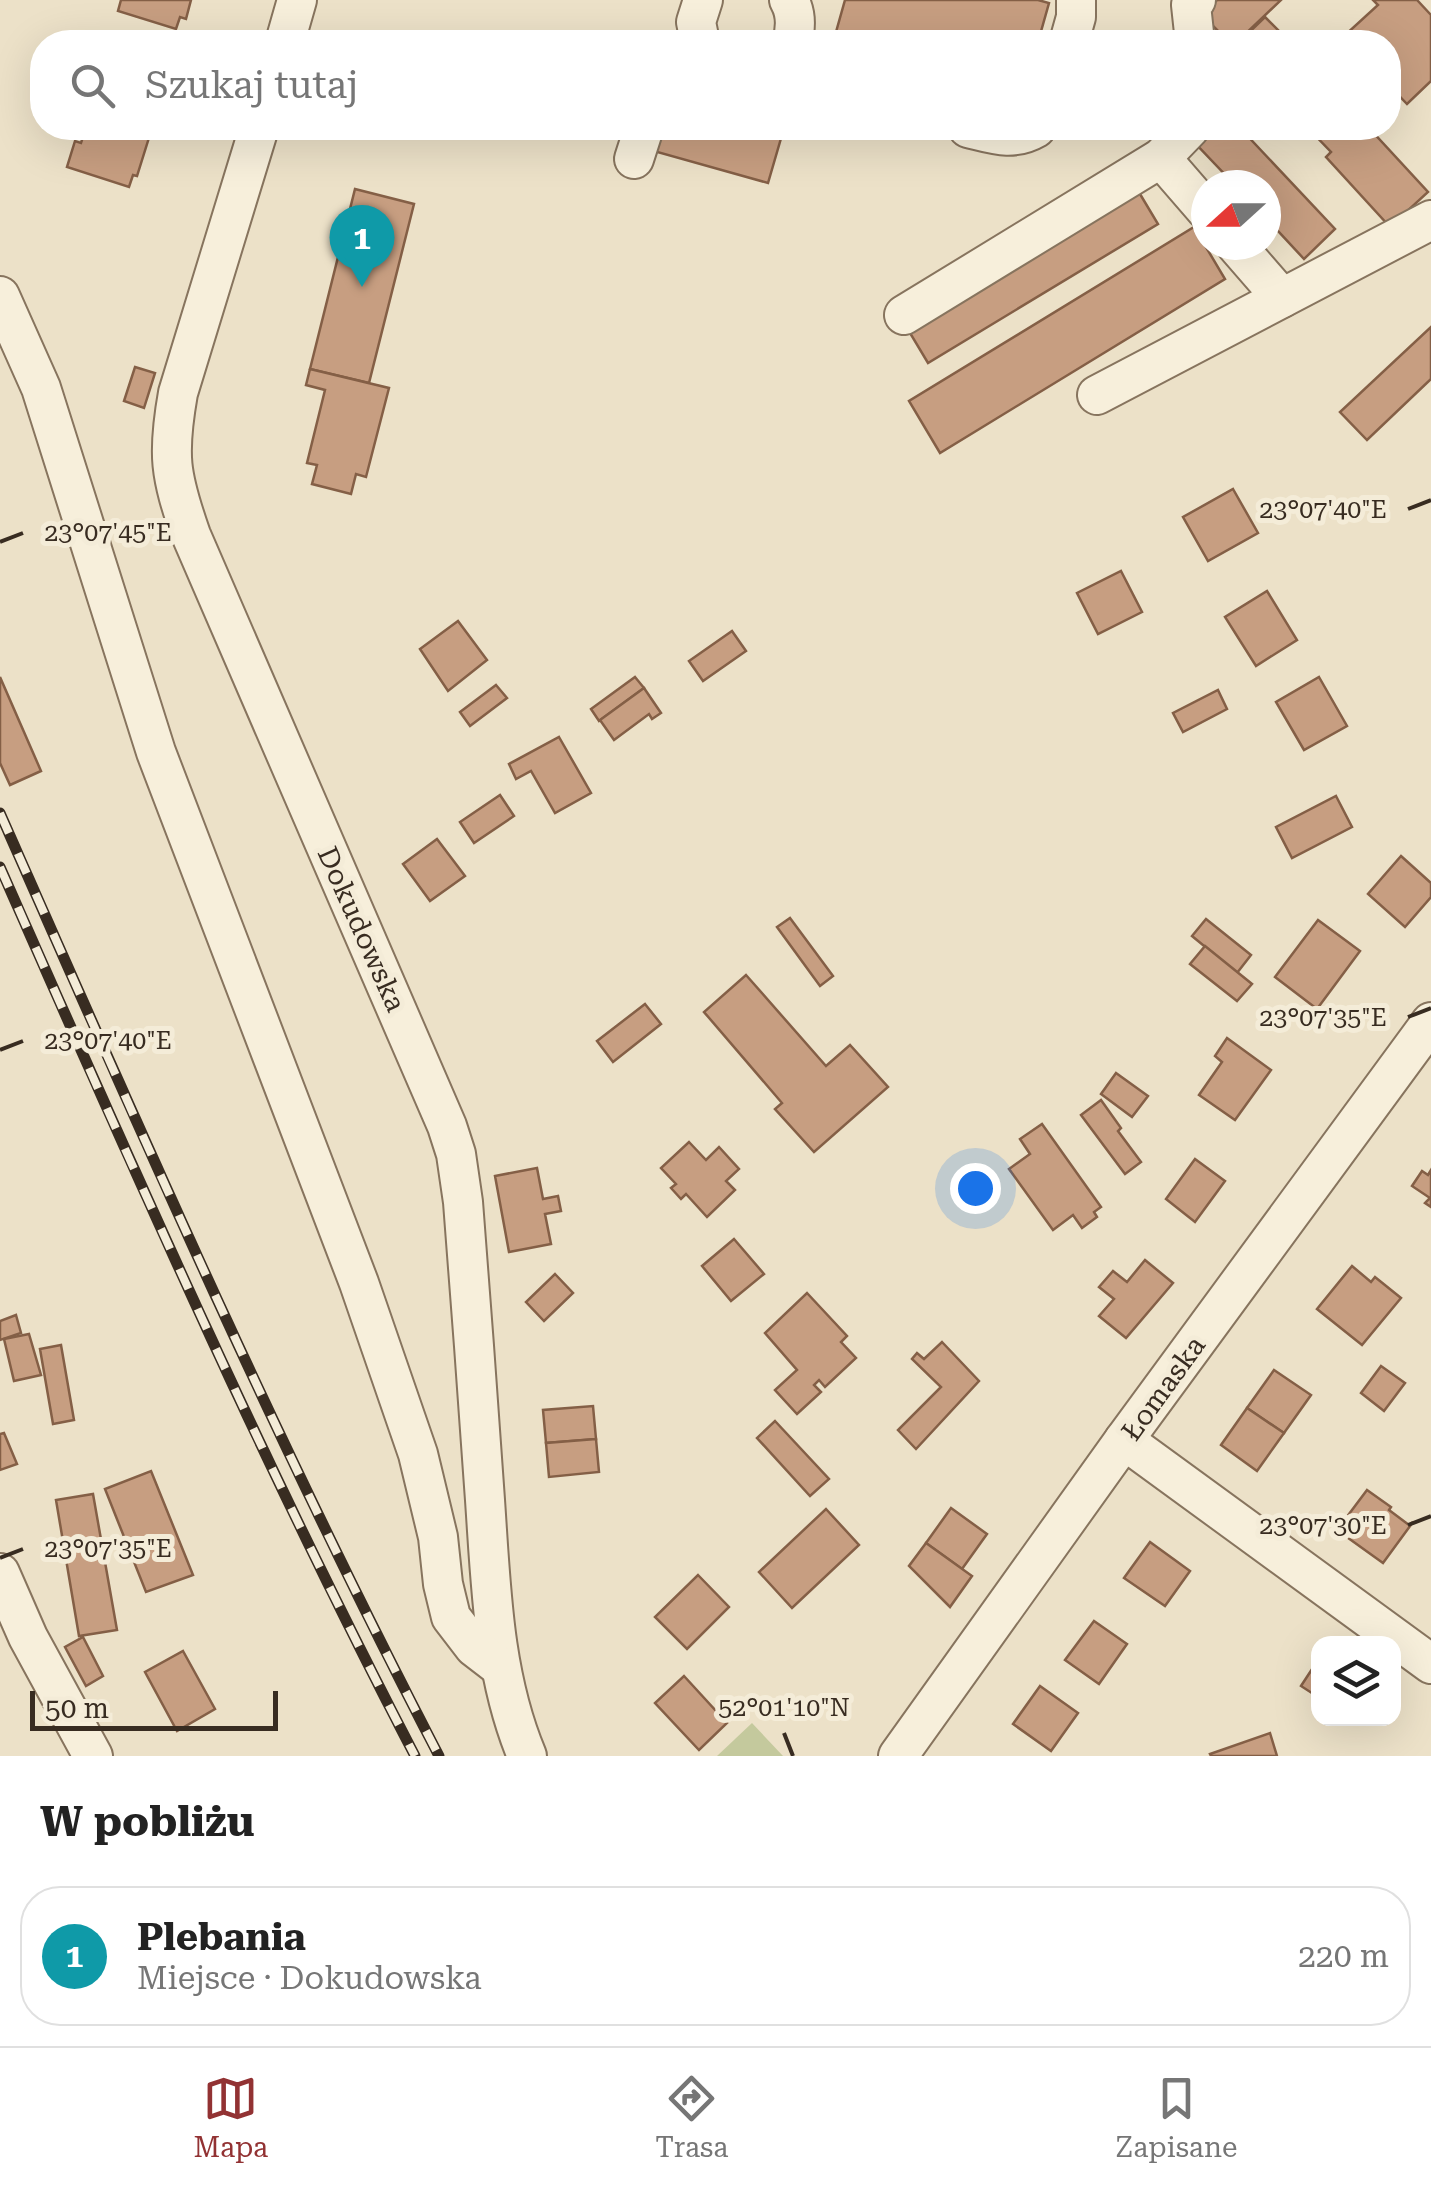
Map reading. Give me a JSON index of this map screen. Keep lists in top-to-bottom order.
{
  "streets": {
    "street": ["Dokudowska", "Łomaska"]
  },
  "scale_bar": "50 m",
  "north": "left",
  "page": {
    "search": "Szukaj tutaj",
    "pins": "1",
    "scale": "50 m",
    "heading": "W pobliżu",
    "list": [
      {
        "mark": "1",
        "name": "Plebania",
        "note": "Miejsce · Dokudowska",
        "value": "220 m"
      }
    ],
    "nav": ["Mapa", "Trasa", "Zapisane"]
  },
  "coordinates": [
    "23°07'40\"E",
    "23°07'45\"E",
    "23°07'35\"E",
    "23°07'30\"E",
    "52°01'10\"N"
  ]
}
